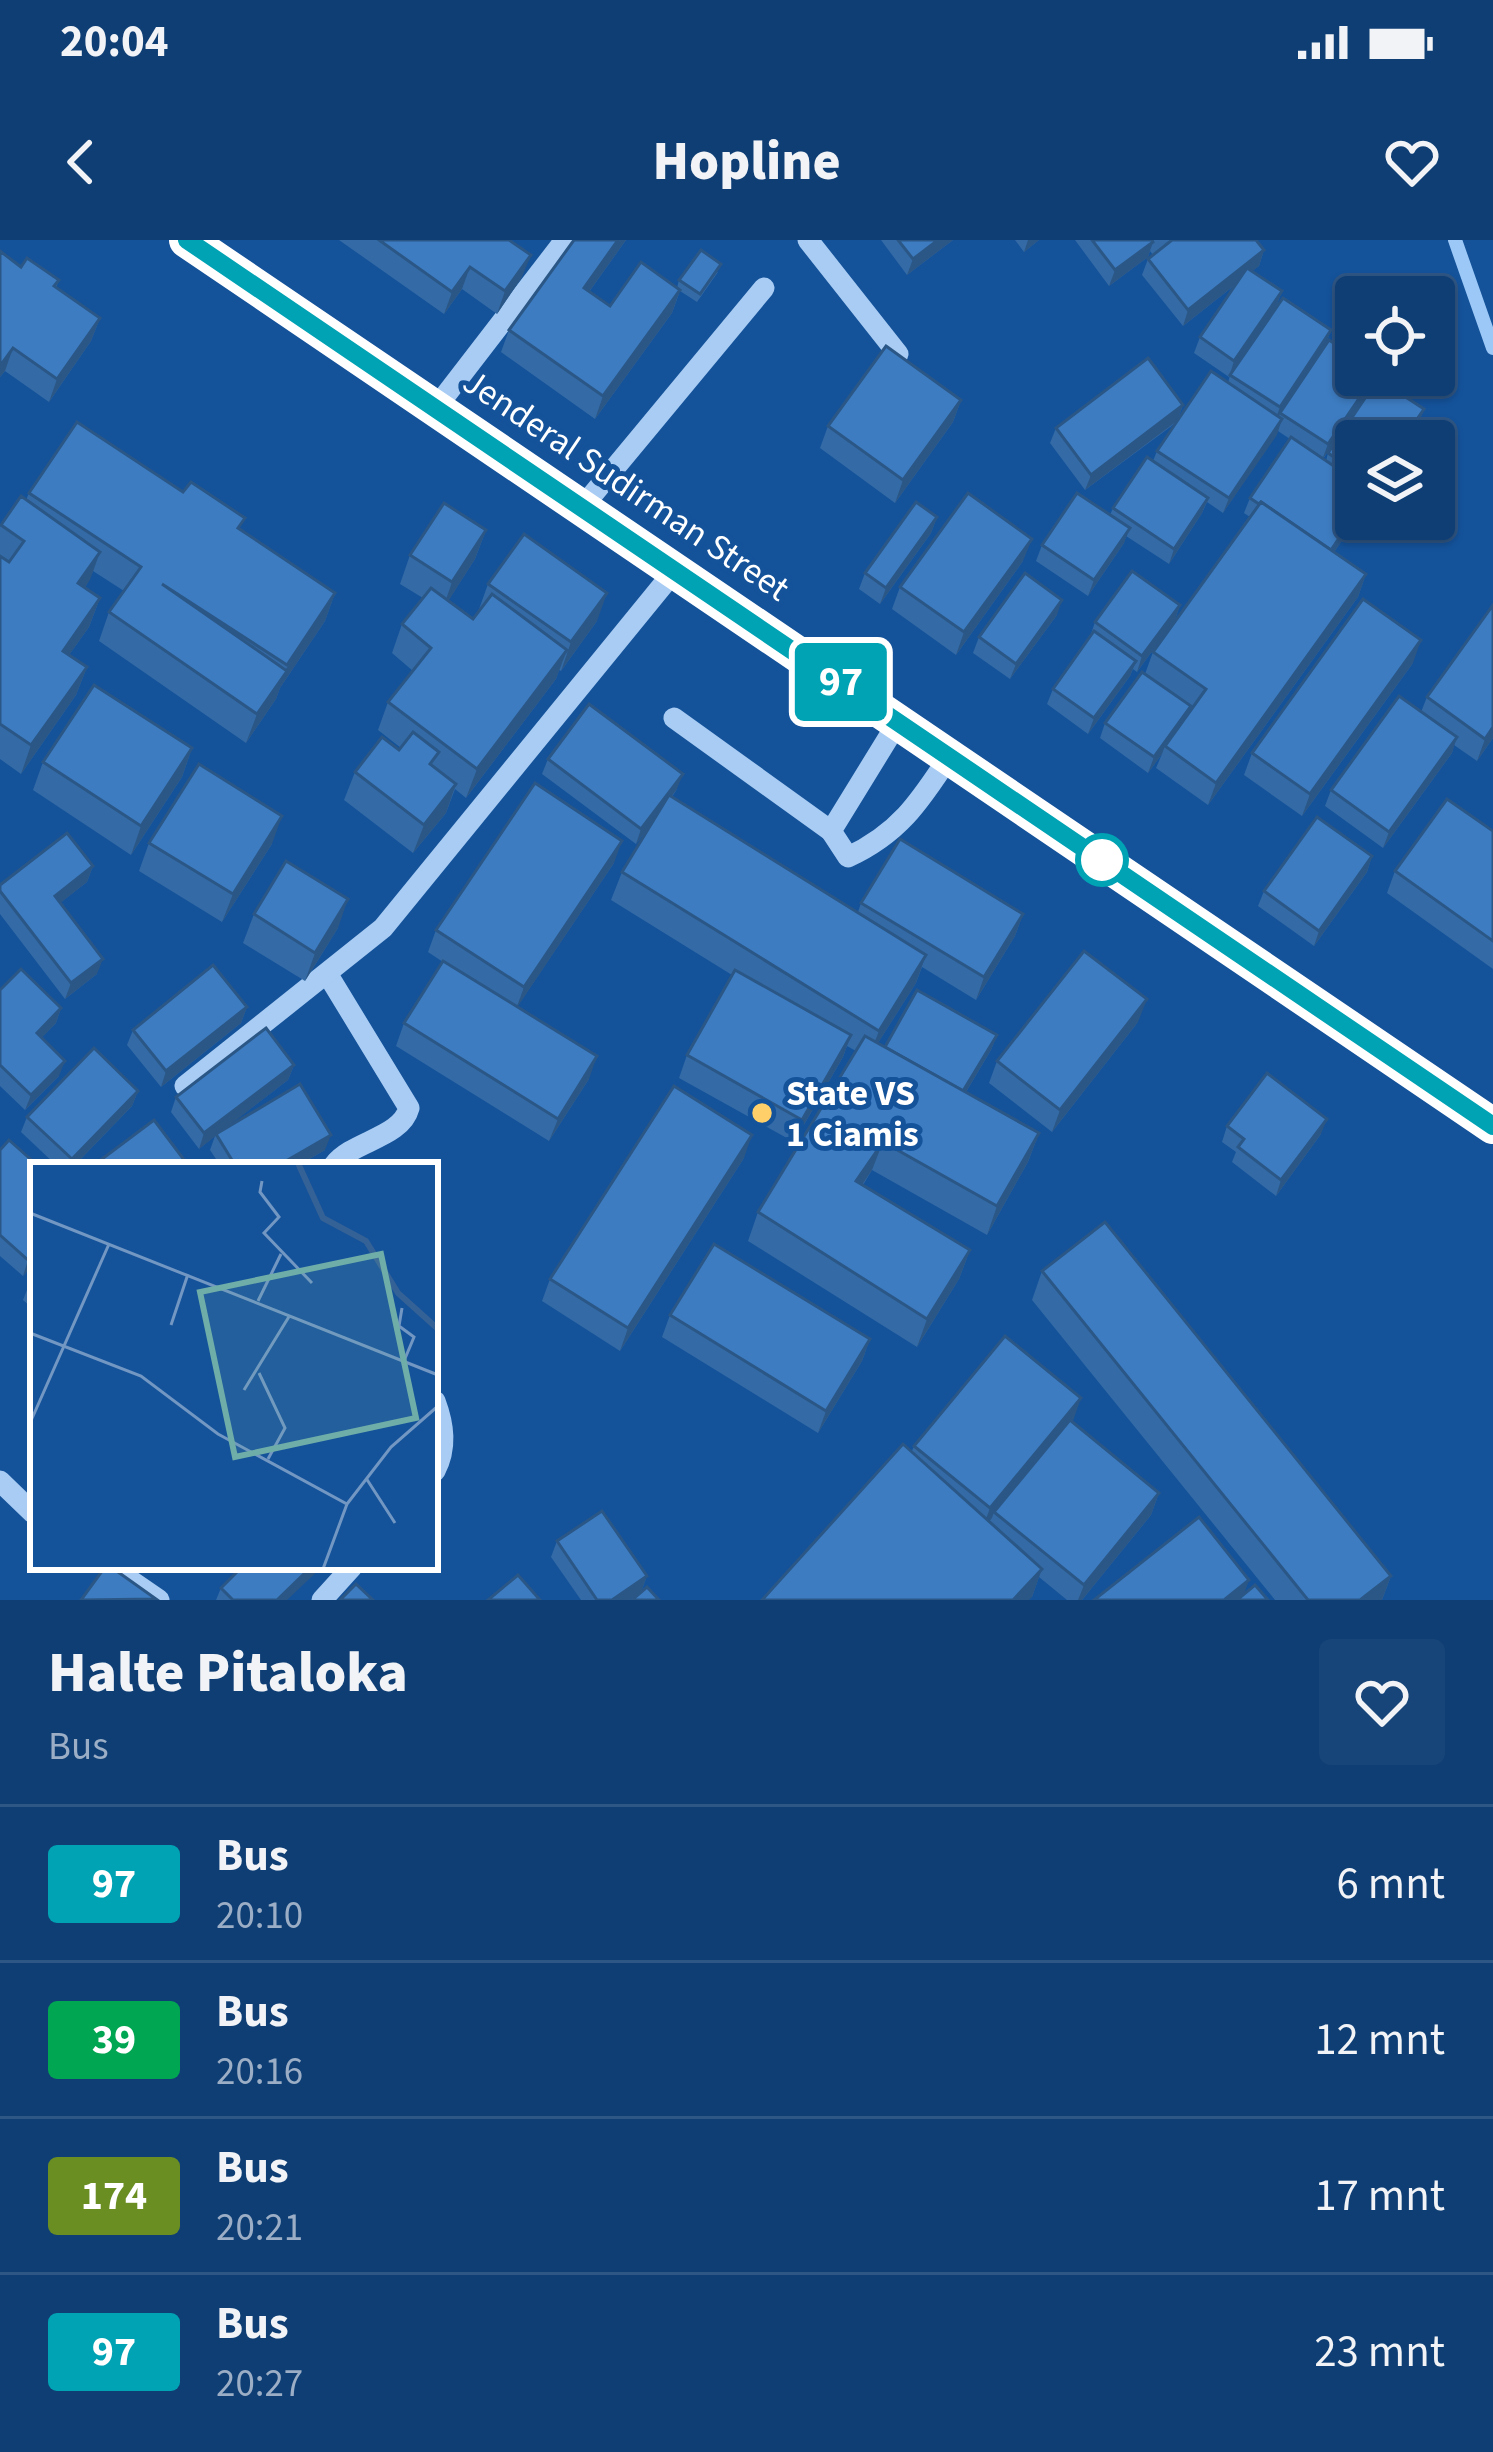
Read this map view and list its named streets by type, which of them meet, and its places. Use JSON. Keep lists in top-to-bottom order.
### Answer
{
  "streets": {
    "highway": ["Jenderal Sudirman Street"]
  },
  "places": ["State VS 1 Ciamis"],
  "lines": ["bus line 97"],
  "page": {
    "status": "20:04",
    "header": "Hopline",
    "on_map": "97",
    "heading": ["Halte Pitaloka", "Bus"],
    "list": [
      {
        "mark": "97",
        "name": "Bus",
        "note": "20:10",
        "value": "6 mnt"
      },
      {
        "mark": "39",
        "name": "Bus",
        "note": "20:16",
        "value": "12 mnt"
      },
      {
        "mark": "174",
        "name": "Bus",
        "note": "20:21",
        "value": "17 mnt"
      },
      {
        "mark": "97",
        "name": "Bus",
        "note": "20:27",
        "value": "23 mnt"
      }
    ]
  }
}
